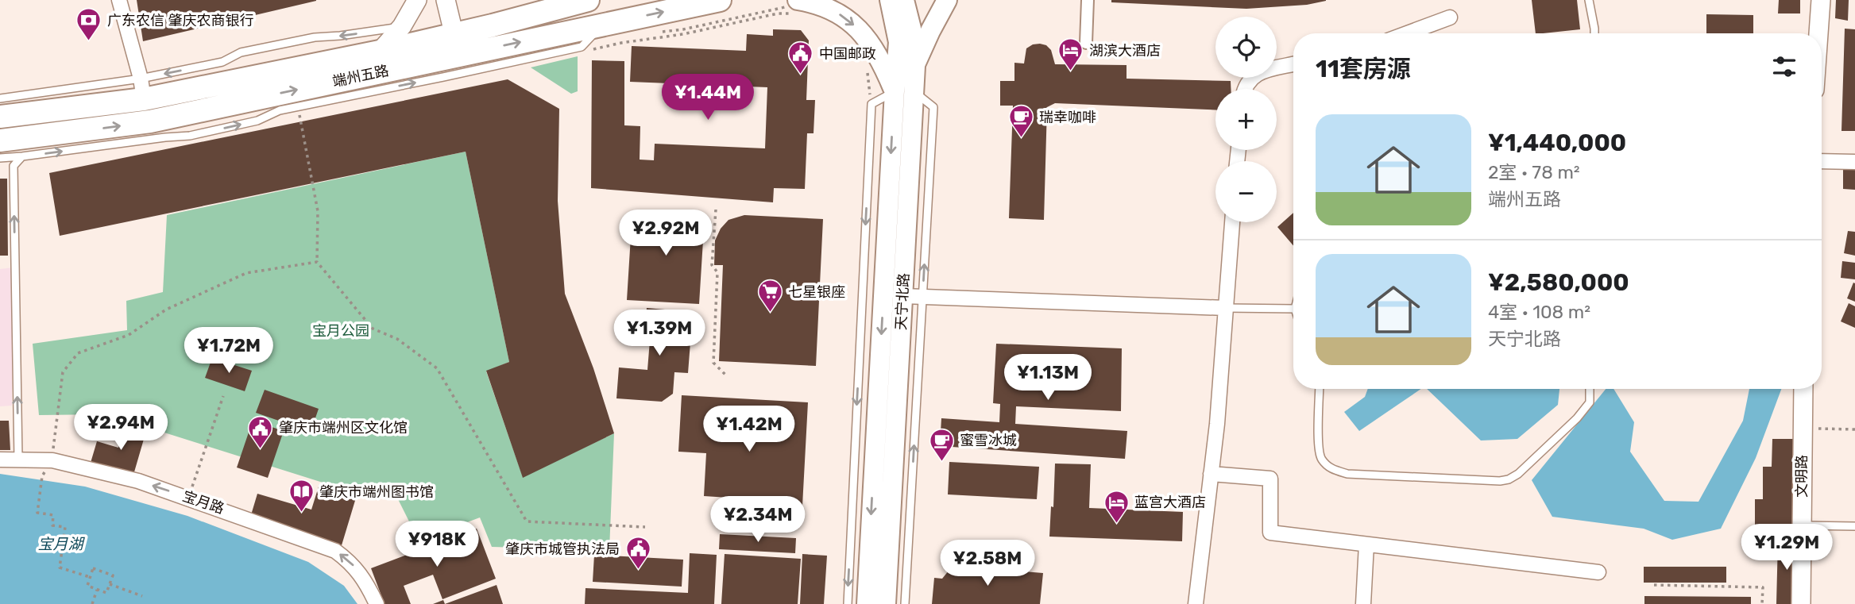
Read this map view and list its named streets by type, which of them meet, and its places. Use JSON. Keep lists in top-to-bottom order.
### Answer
{
  "streets": {
    "main road": ["端州五路", "天宁北路"],
    "street": ["文明路", "宝月路"]
  },
  "one_way": ["宝月路"],
  "water": ["宝月湖"],
  "parks": ["宝月公园"],
  "places": {
    "bank": ["广东农信 肇庆农商银行"],
    "hotel": ["湖滨大酒店", "蓝宫大酒店"],
    "public building": ["中国邮政", "肇庆市端州区文化馆", "肇庆市城管执法局"],
    "cafe": ["瑞幸咖啡", "蜜雪冰城"],
    "supermarket": ["七星银座"],
    "library": ["肇庆市端州图书馆"]
  },
  "page": {
    "map_buttons": ["+", "−"],
    "heading": "11套房源",
    "price": [
      "¥1.44M",
      "¥2.92M",
      "¥1.39M",
      "¥1.72M",
      "¥1.13M",
      "¥2.94M",
      "¥1.42M",
      "¥2.34M",
      "¥918K",
      "¥1.29M",
      "¥2.58M"
    ],
    "list": [
      {
        "name": "¥1,440,000",
        "note": "2室 · 78 m² · 端州五路"
      },
      {
        "name": "¥2,580,000",
        "note": "4室 · 108 m² · 天宁北路"
      }
    ]
  }
}
